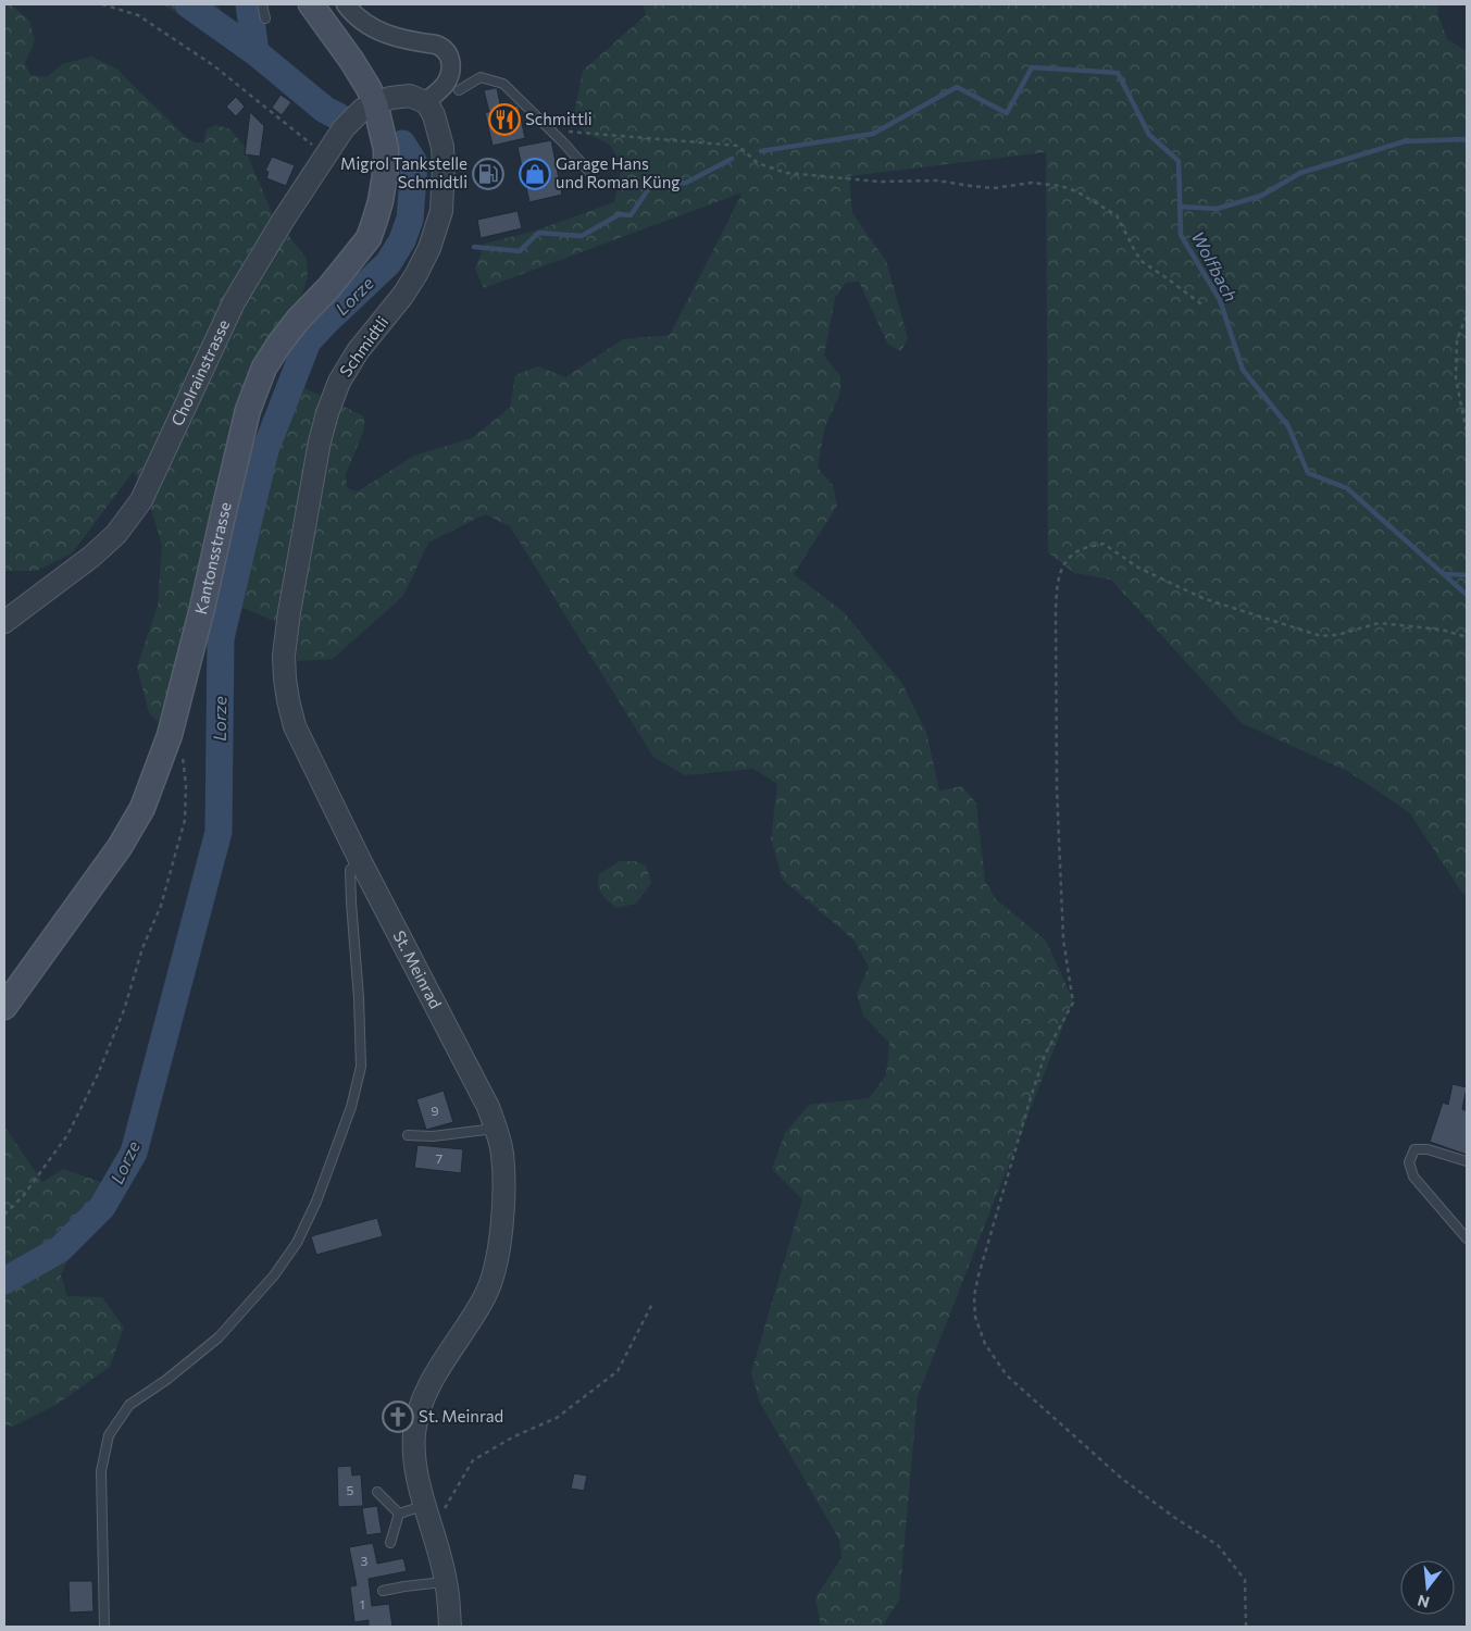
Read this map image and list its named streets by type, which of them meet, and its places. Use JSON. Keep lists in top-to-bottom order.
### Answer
{
  "streets": {
    "main road": ["Kantonsstrasse"],
    "street": ["Schmidtli", "Cholrainstrasse", "St. Meinrad"]
  },
  "crossings": [
    ["Schmidtli", "St. Meinrad"],
    ["Cholrainstrasse", "Kantonsstrasse"]
  ],
  "water": ["Wolfbach", "Lorze"],
  "places": {
    "restaurant": ["Schmittli"],
    "fuel station": ["Migrol Tankstelle Schmidtli"],
    "shop": ["Garage Hans und Roman Küng"],
    "church": ["St. Meinrad"]
  },
  "house_numbers": [
    "9",
    "7",
    "5",
    "3",
    "1"
  ],
  "north": "bottom"
}
